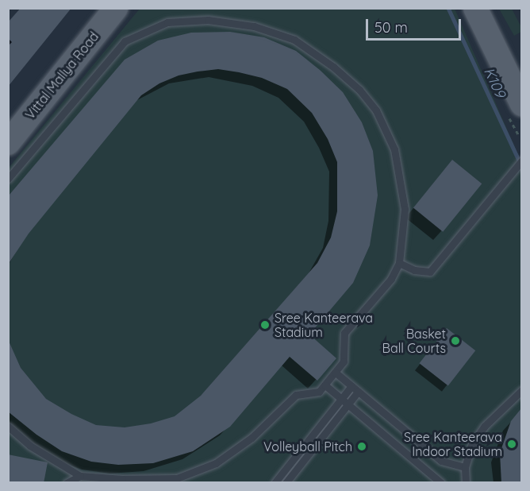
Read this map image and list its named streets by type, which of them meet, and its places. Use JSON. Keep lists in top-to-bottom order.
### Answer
{
  "streets": {
    "main road": ["Vittal Mallya Road"]
  },
  "water": ["K109"],
  "places": [
    "Sree Kanteerava Stadium",
    "Basket Ball Courts",
    "Sree Kanteerava Indoor Stadium",
    "Volleyball Pitch"
  ],
  "scale_bar": "50 m"
}
